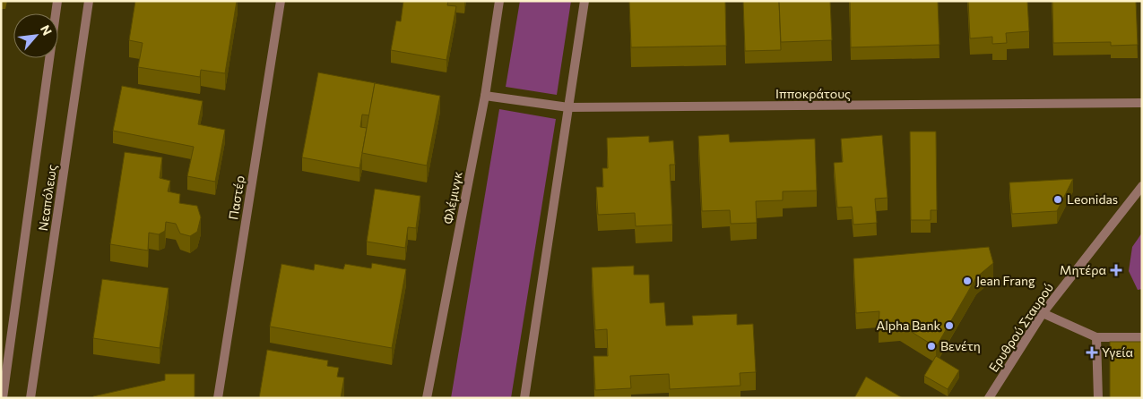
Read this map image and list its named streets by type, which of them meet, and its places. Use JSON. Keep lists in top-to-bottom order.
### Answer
{
  "streets": {
    "street": [
      "Ιπποκράτους",
      "Νεαπόλεως",
      "Παστέρ",
      "Φλέμινγκ",
      "Ερυθρού Σταυρού"
    ]
  },
  "crossings": [
    ["Ιπποκράτους", "Φλέμινγκ"]
  ],
  "places": {
    "other": [
      "Leonidas",
      "Jean Frang",
      "Alpha Bank",
      "Βενέτη"
    ],
    "health": ["Μητέρα", "Υγεία"]
  },
  "north": "top right"
}
